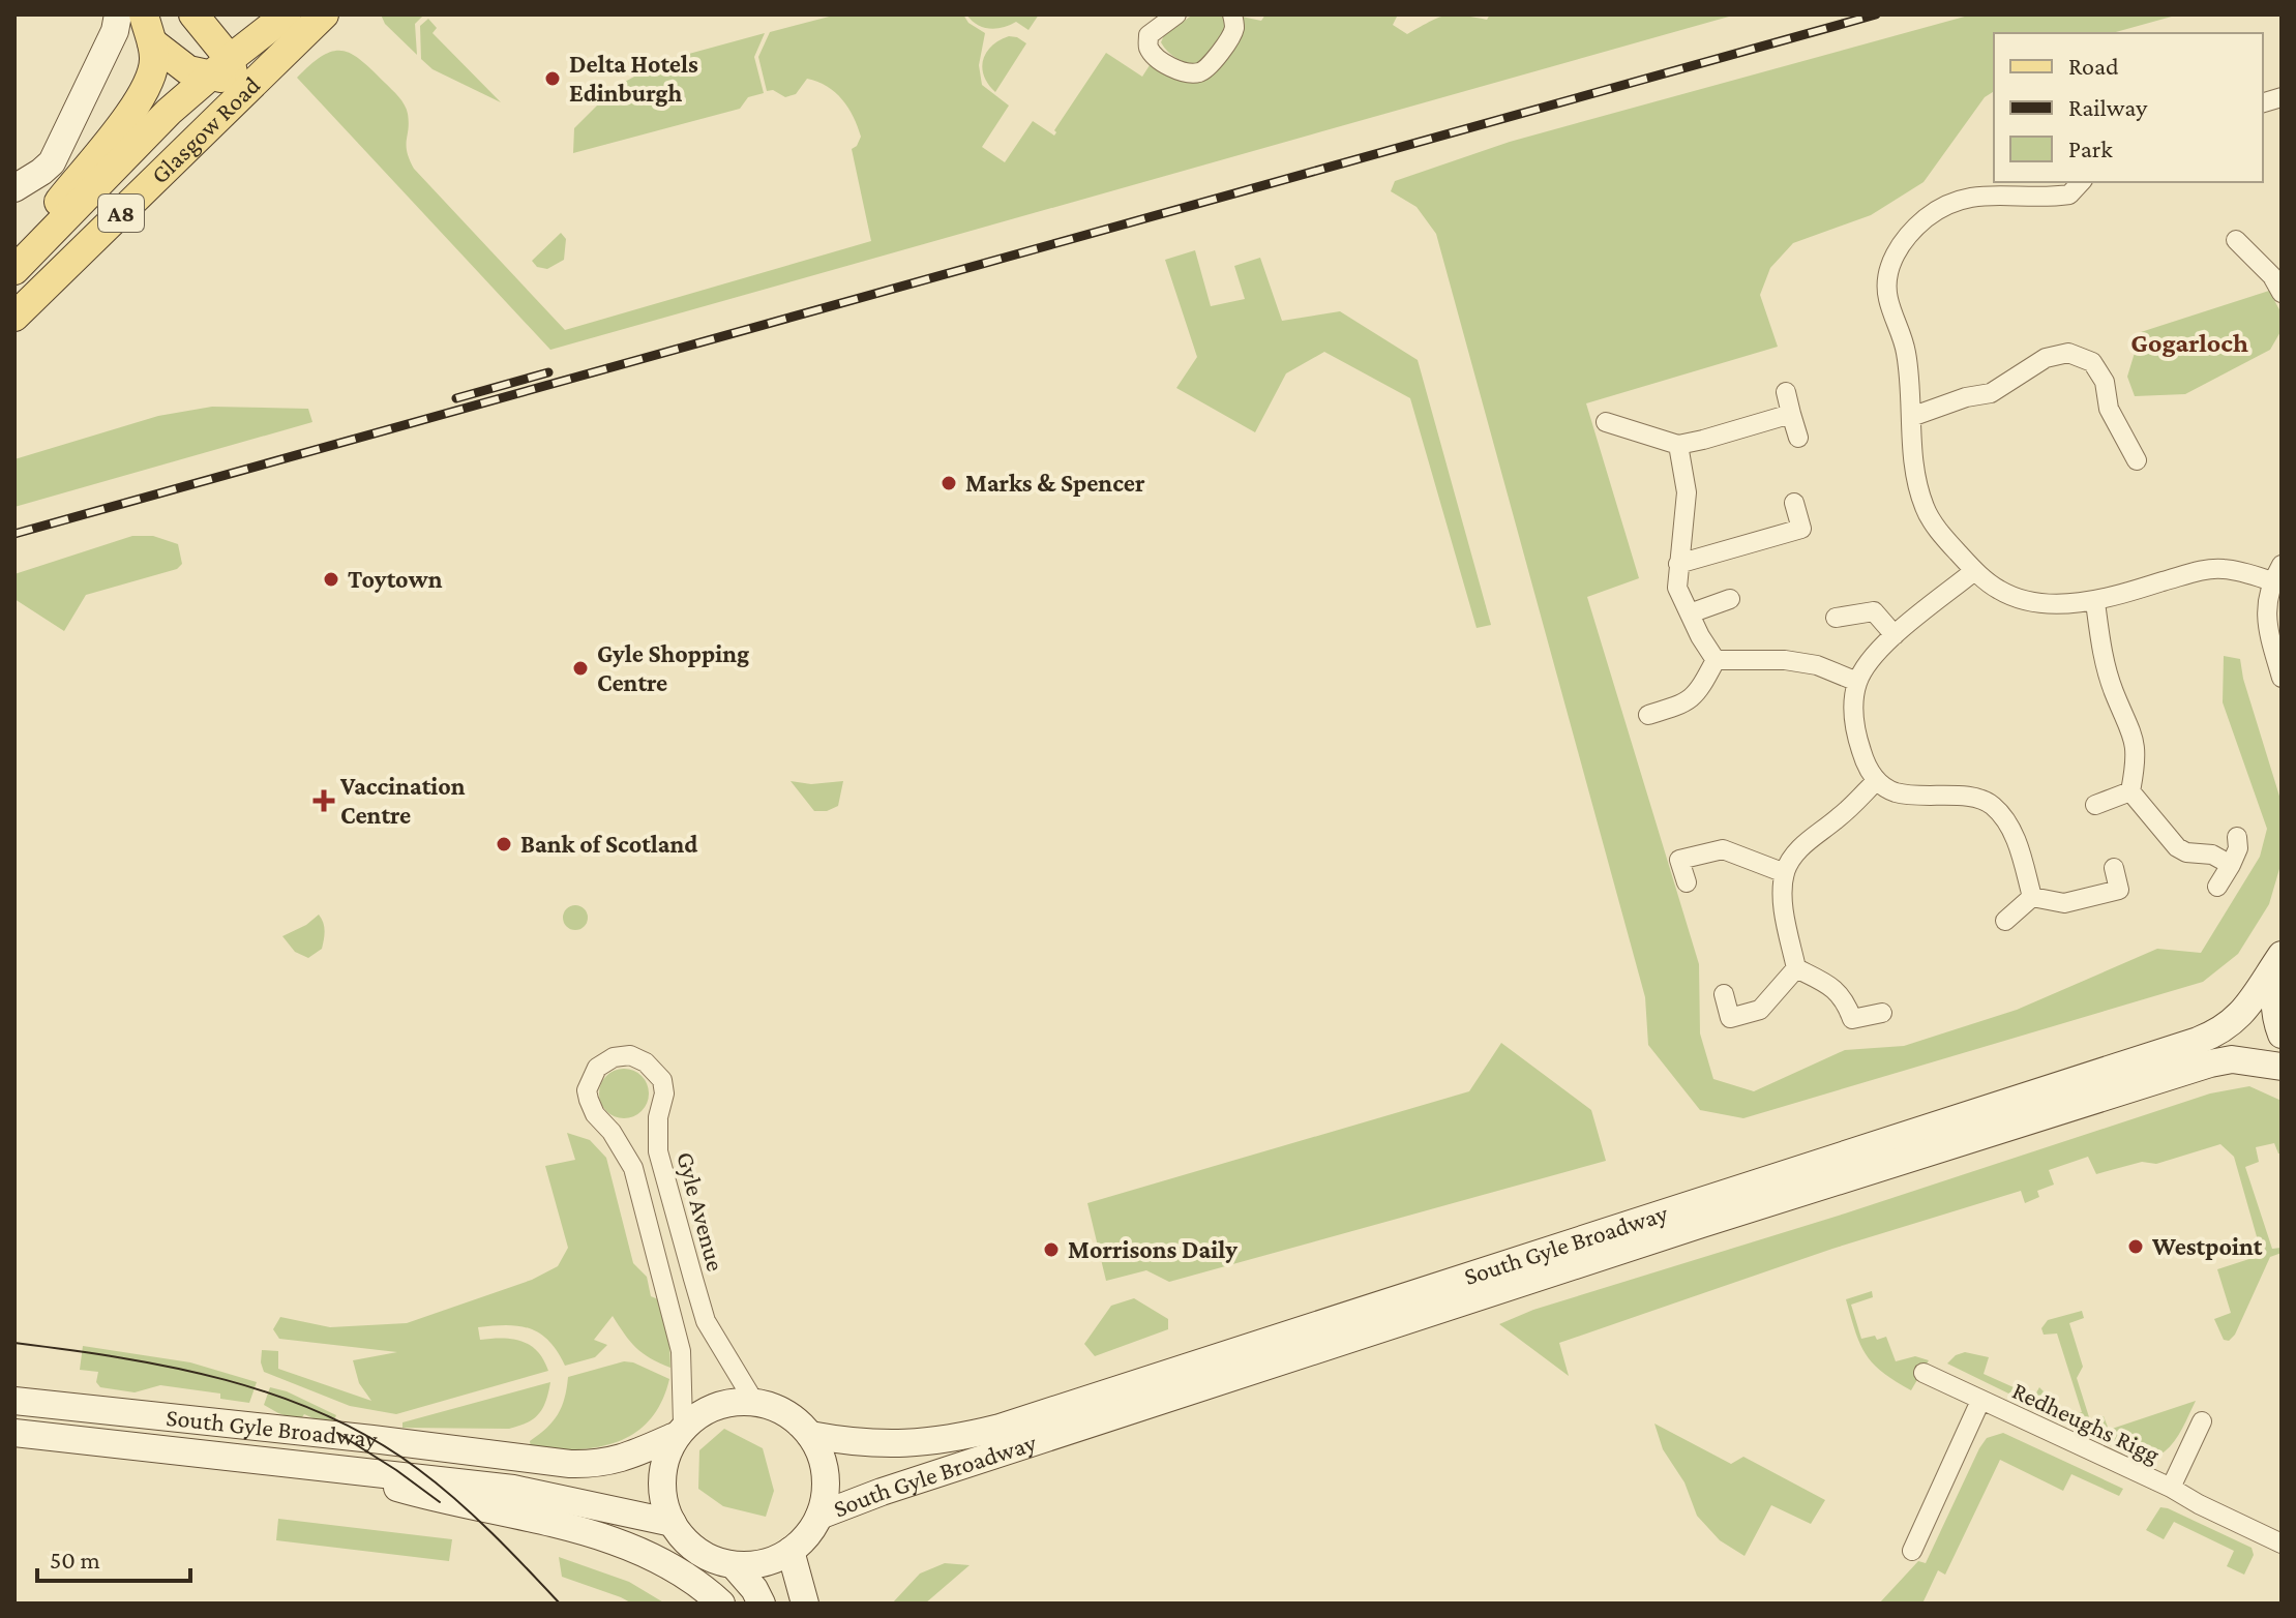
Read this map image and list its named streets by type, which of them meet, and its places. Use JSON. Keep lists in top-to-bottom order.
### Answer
{
  "streets": {
    "main road": ["Glasgow Road", "A8"],
    "street": ["Gyle Avenue", "South Gyle Broadway", "Redheughs Rigg"]
  },
  "crossings": [
    ["Glasgow Road", "A8"],
    ["Gyle Avenue", "South Gyle Broadway"]
  ],
  "districts": ["Gogarloch"],
  "places": {
    "other": [
      "Delta Hotels Edinburgh",
      "Marks & Spencer",
      "Toytown",
      "Gyle Shopping Centre",
      "Bank of Scotland",
      "Westpoint",
      "Morrisons Daily"
    ],
    "health": ["Vaccination Centre"]
  },
  "legend": ["Road", "Railway", "Park"],
  "scale_bar": "50 m"
}
